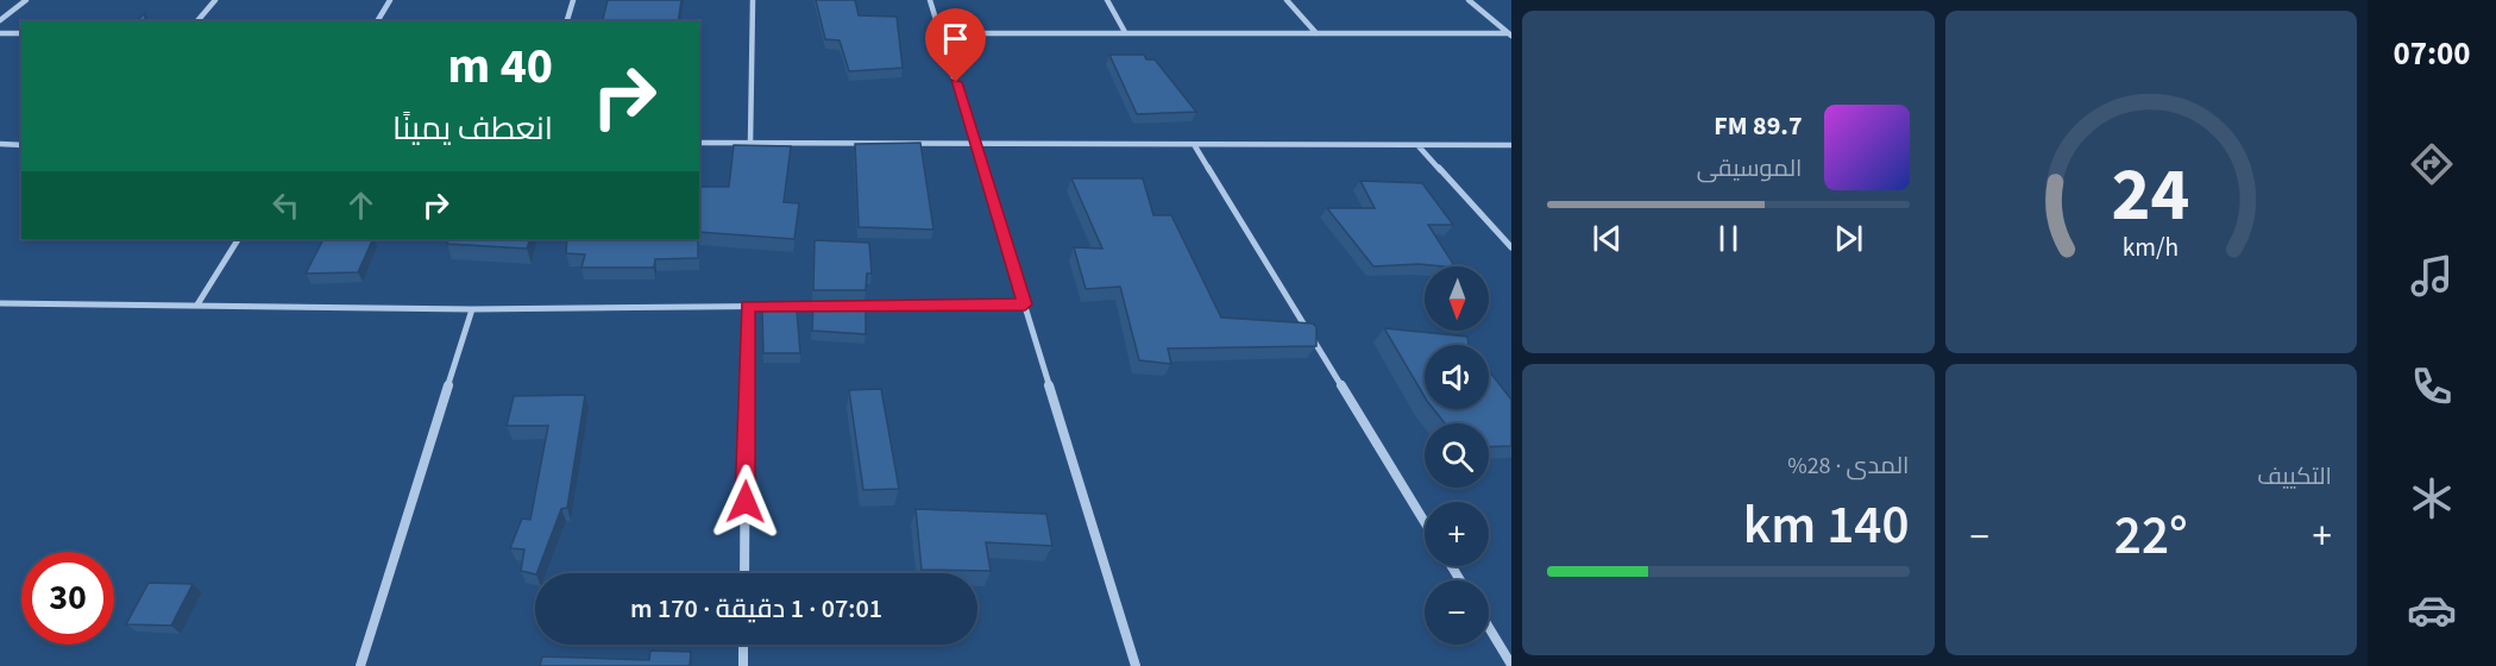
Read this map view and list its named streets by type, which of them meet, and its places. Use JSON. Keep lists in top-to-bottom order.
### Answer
{
  "north": "bottom",
  "page": {
    "tabs": "07:00",
    "turn": ["40 m", "انعطف يمينًا"],
    "song": ["89.7 FM", "الموسيقى"],
    "map_buttons": ["+", "−"],
    "tile": [
      "التكييف",
      ["المدى · 28%", "140 km"]
    ],
    "heat": ["−", "22°", "+"],
    "limit": "30",
    "trip": "07:01 · 1 دقيقة · 170 m",
    "gauge": ["24", "km/h"]
  }
}
